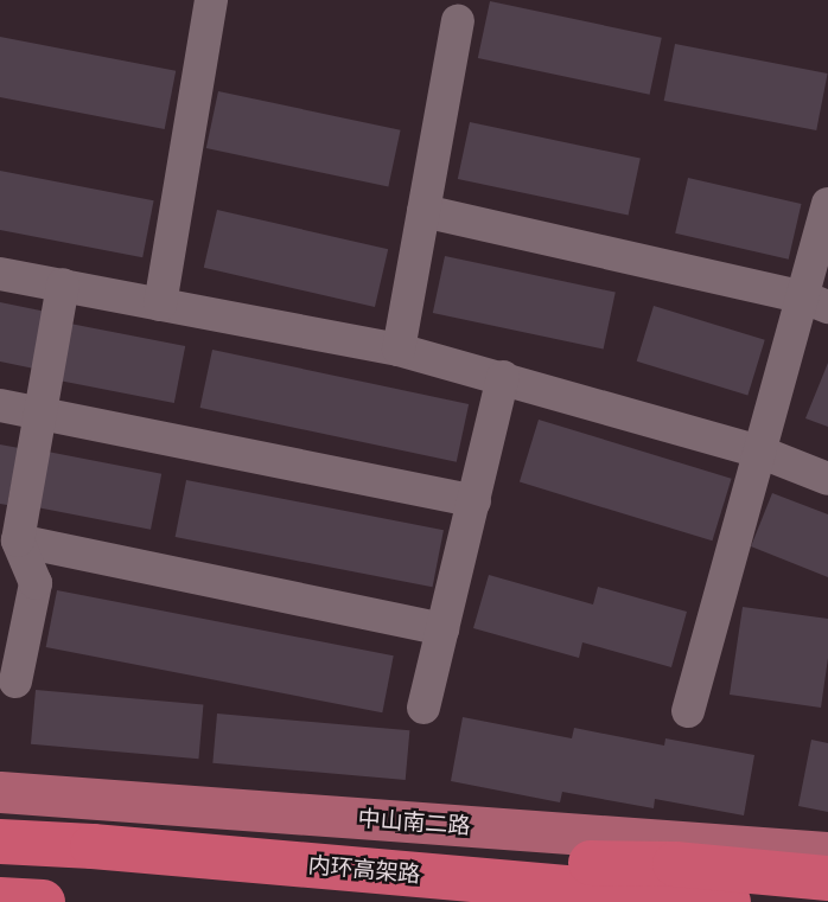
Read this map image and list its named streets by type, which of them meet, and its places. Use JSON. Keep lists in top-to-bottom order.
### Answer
{
  "streets": {
    "highway": ["内环高架路"],
    "main road": ["中山南二路"]
  }
}
